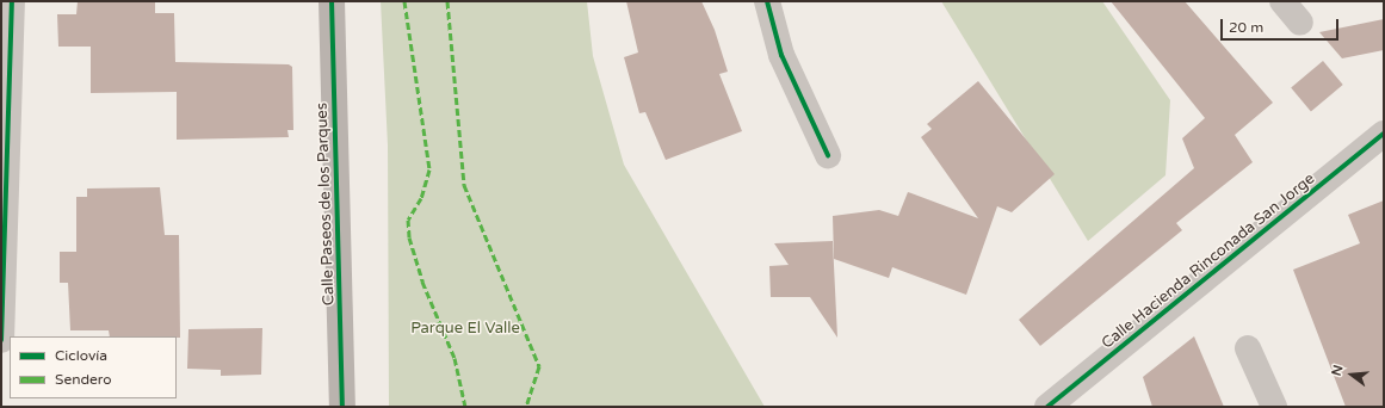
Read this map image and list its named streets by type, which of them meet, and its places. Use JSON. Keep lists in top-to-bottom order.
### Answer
{
  "streets": {
    "street": ["Calle Paseos de los Parques", "Calle Hacienda Rinconada San Jorge"]
  },
  "parks": ["Parque El Valle"],
  "legend": ["Ciclovía", "Sendero"],
  "scale_bar": "20 m",
  "north": "left"
}
